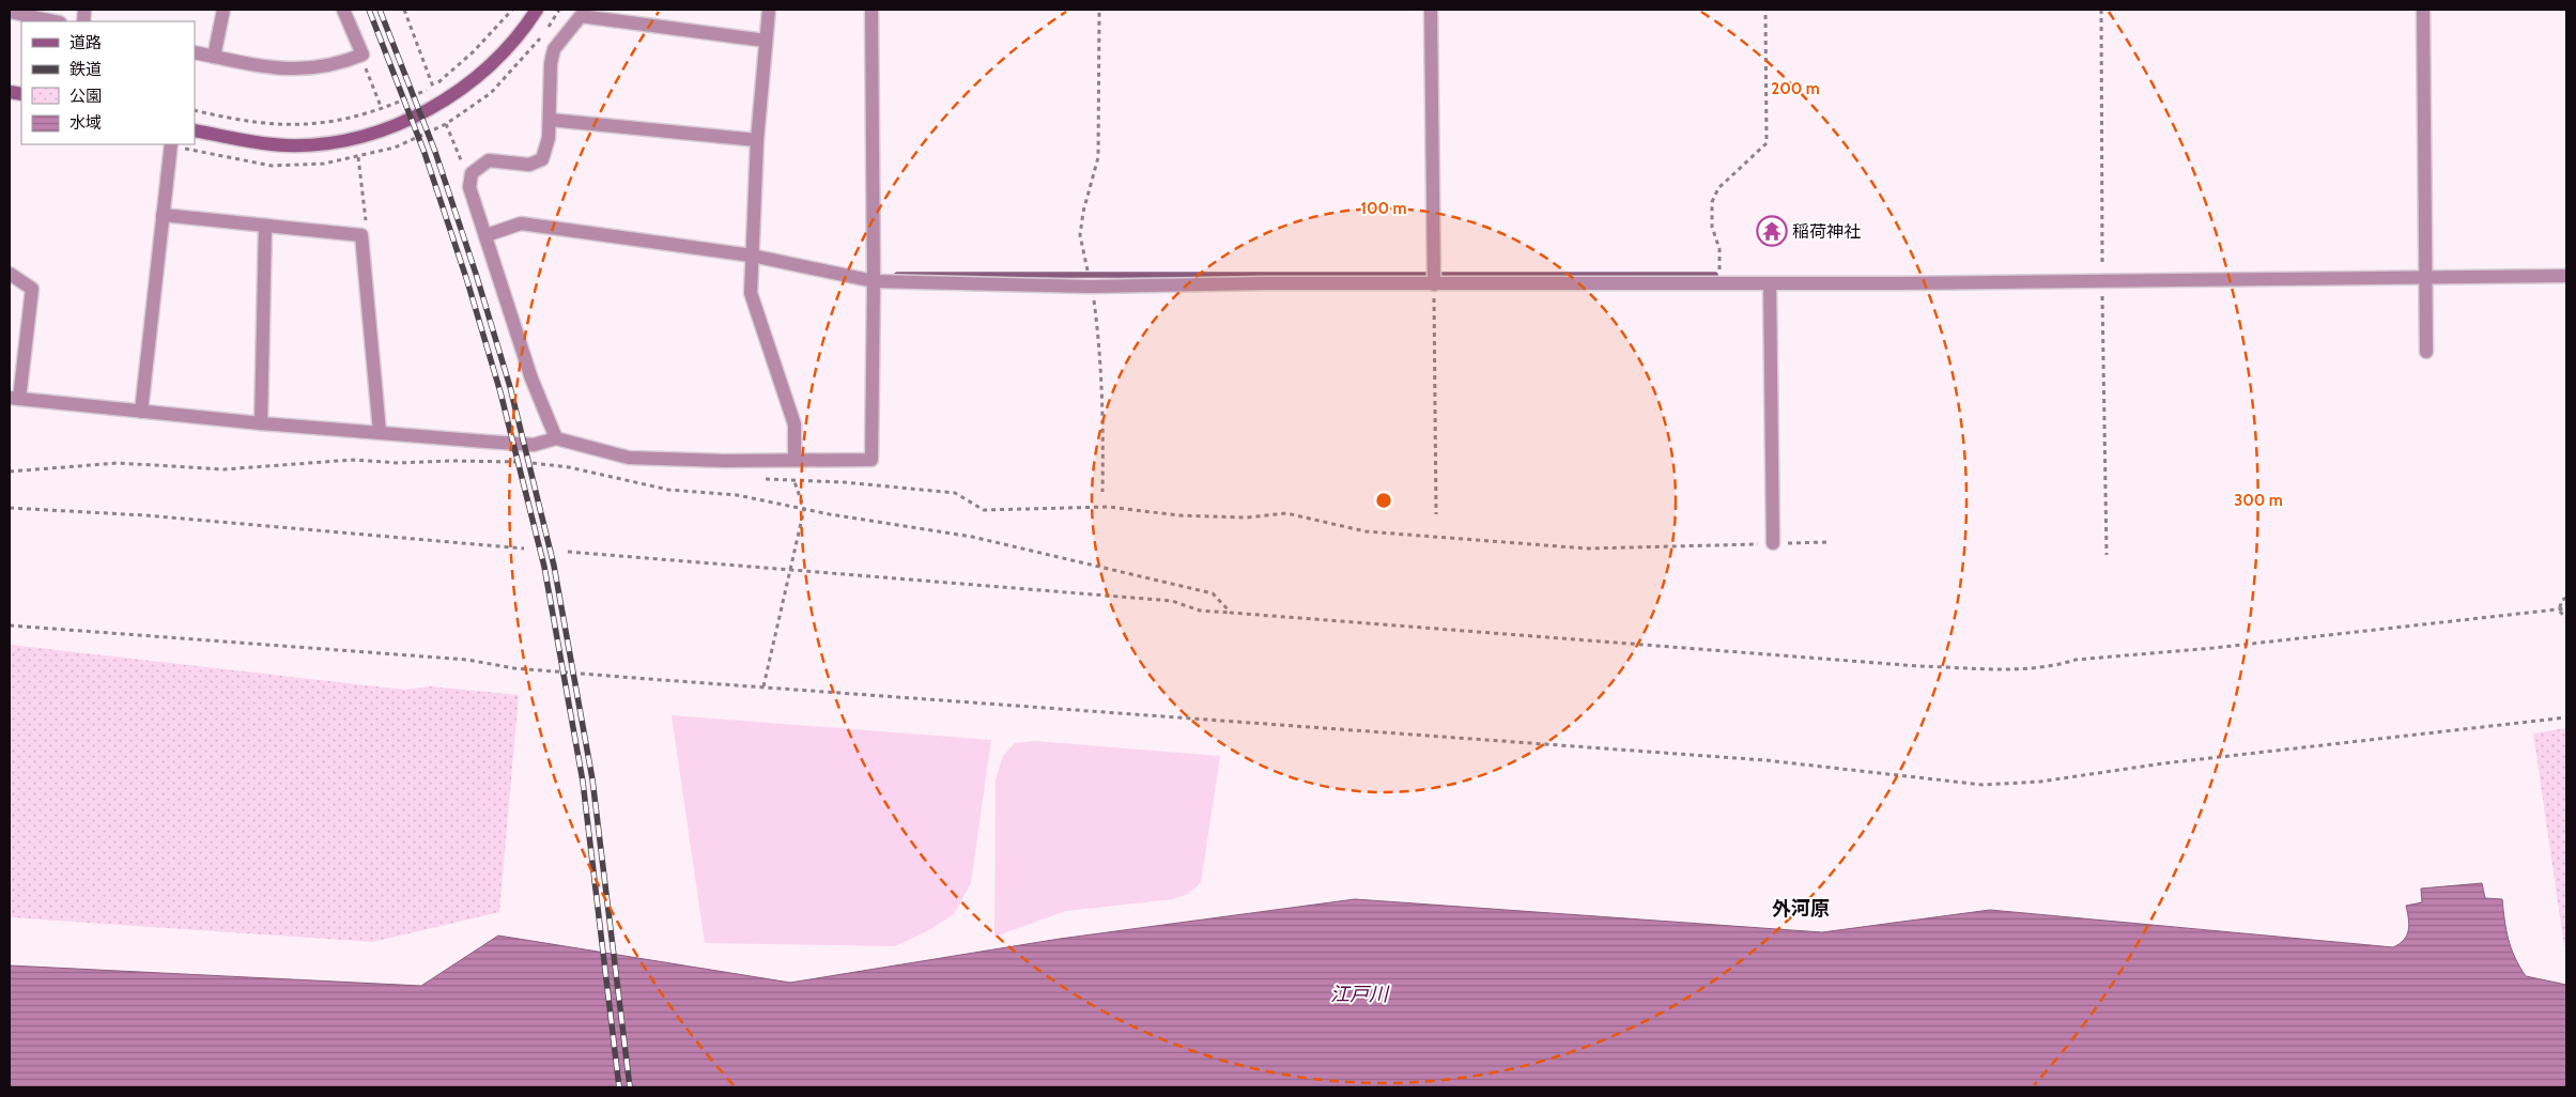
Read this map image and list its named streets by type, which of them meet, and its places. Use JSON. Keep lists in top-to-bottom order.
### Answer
{
  "districts": ["外河原"],
  "water": ["江戸川"],
  "places": {
    "temple": ["稲荷神社"]
  },
  "legend": [
    "道路",
    "鉄道",
    "公園",
    "水域"
  ],
  "rings": ["200 m", "100 m", "300 m"]
}
